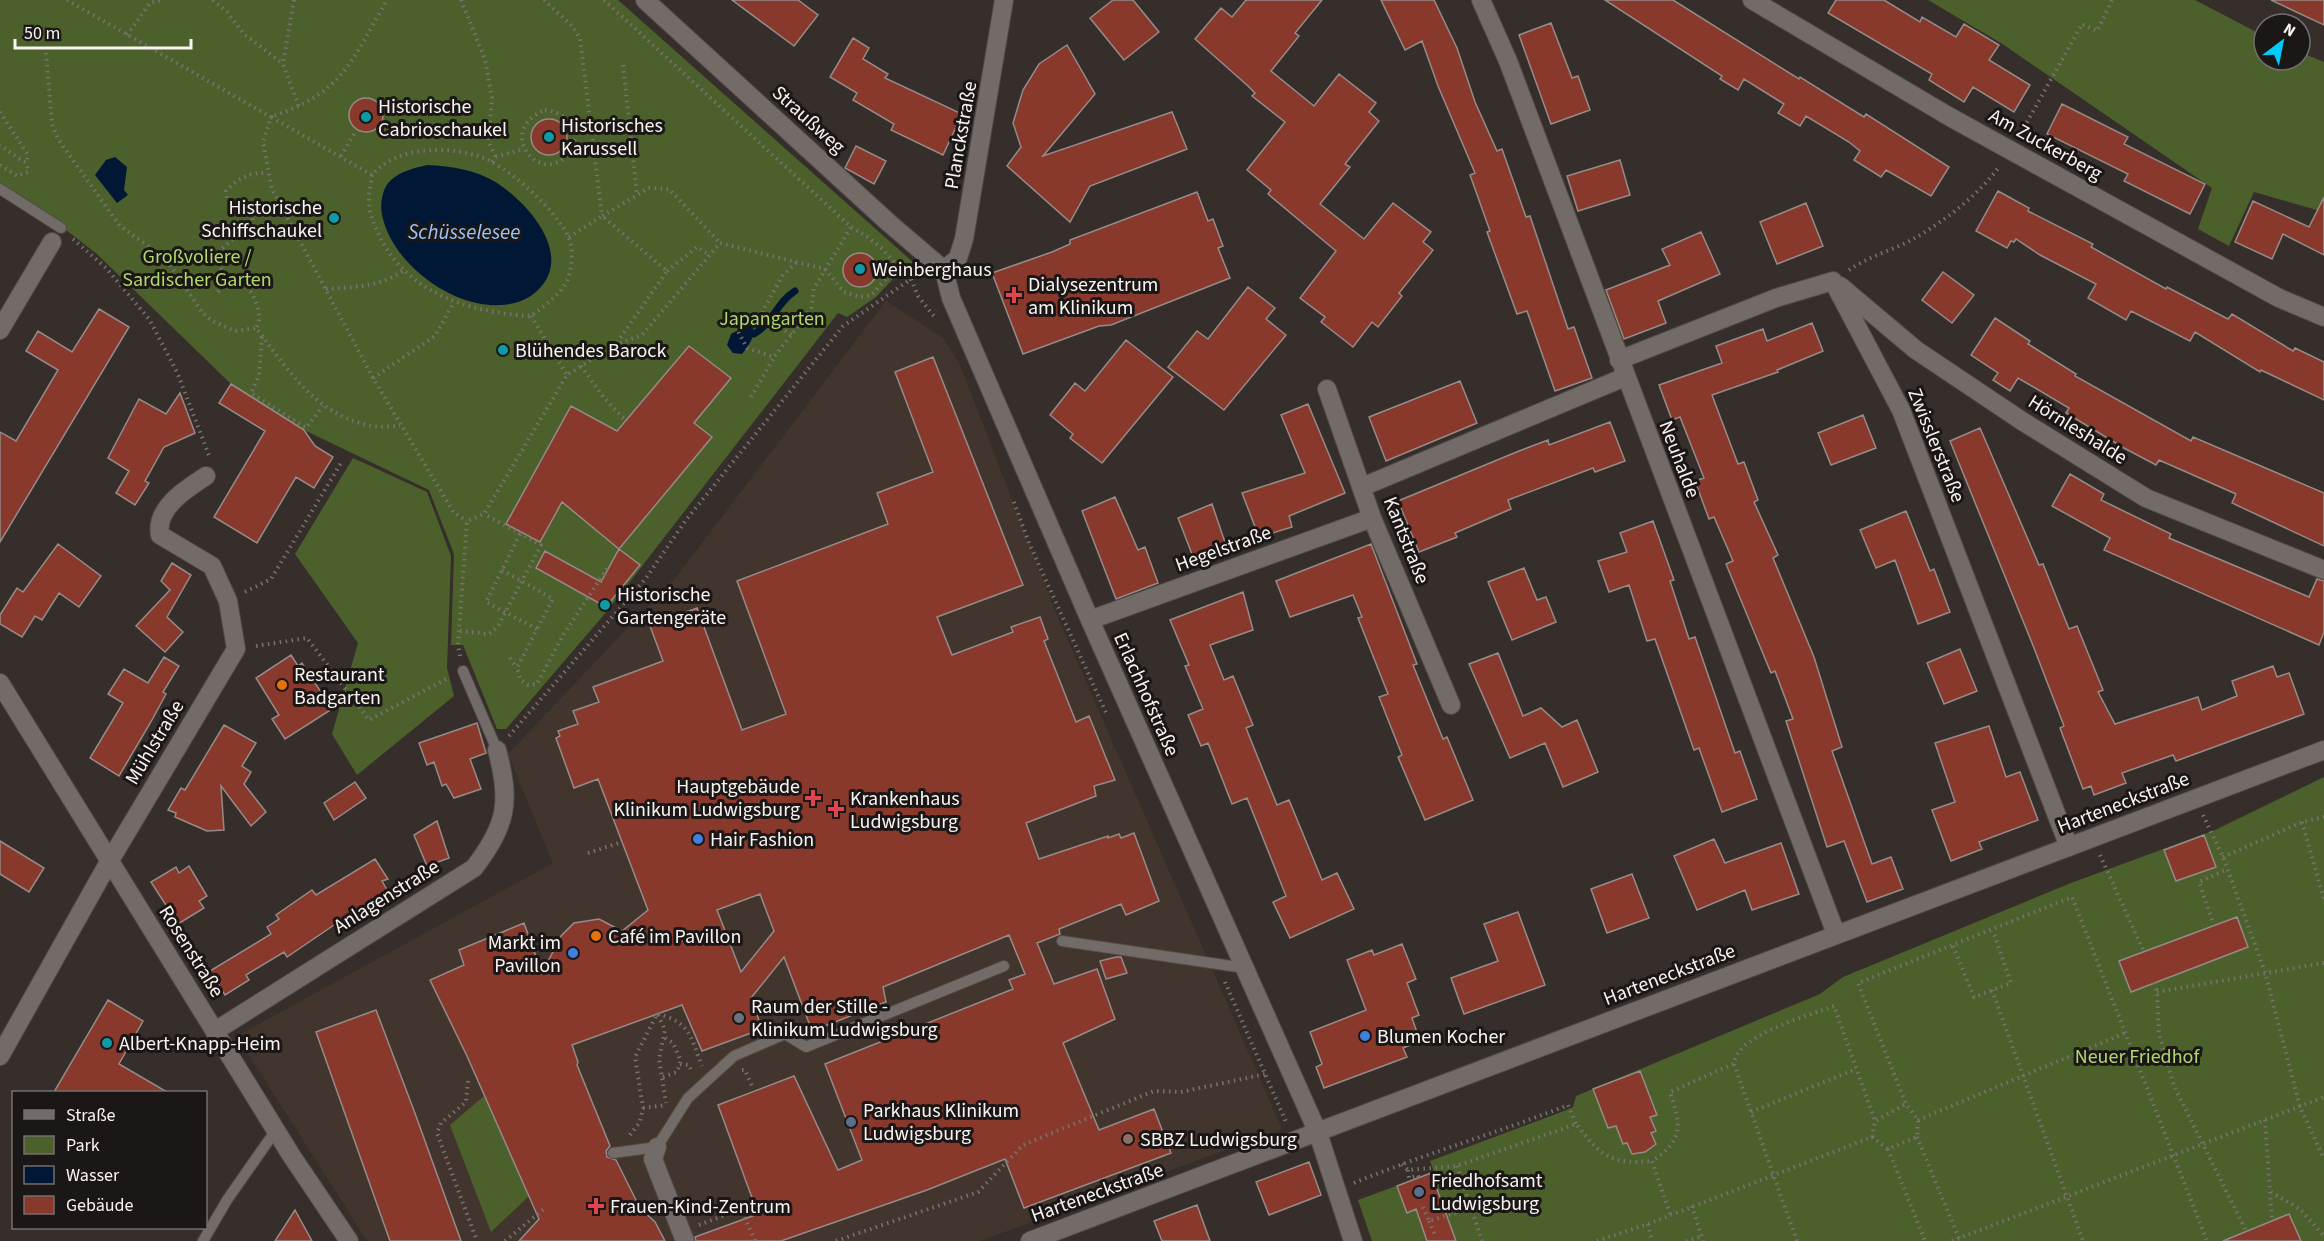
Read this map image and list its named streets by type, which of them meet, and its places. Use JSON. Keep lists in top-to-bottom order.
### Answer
{
  "streets": {
    "street": [
      "Straußweg",
      "Planckstraße",
      "Am Zuckerberg",
      "Hörnleshalde",
      "Zwisslerstraße",
      "Neuhalde",
      "Kantstraße",
      "Hegelstraße",
      "Erlachhofstraße",
      "Mühlstraße",
      "Harteneckstraße",
      "Anlagenstraße",
      "Rosenstraße"
    ]
  },
  "crossings": [
    ["Straußweg", "Planckstraße"],
    ["Straußweg", "Erlachhofstraße"],
    ["Planckstraße", "Erlachhofstraße"],
    ["Hörnleshalde", "Zwisslerstraße"],
    ["Zwisslerstraße", "Harteneckstraße"],
    ["Neuhalde", "Harteneckstraße"],
    ["Kantstraße", "Hegelstraße"],
    ["Hegelstraße", "Erlachhofstraße"],
    ["Erlachhofstraße", "Harteneckstraße"],
    ["Mühlstraße", "Rosenstraße"],
    ["Anlagenstraße", "Rosenstraße"]
  ],
  "water": ["Schüsselesee"],
  "parks": ["Großvoliere / Sardischer Garten", "Japangarten", "Neuer Friedhof"],
  "places": {
    "other": [
      "Historische Cabrioschaukel",
      "Historisches Karussell",
      "Historische Schiffschaukel",
      "Weinberghaus",
      "Blühendes Barock",
      "Historische Gartengeräte",
      "Restaurant Badgarten",
      "Hair Fashion",
      "Café im Pavillon",
      "Markt im Pavillon",
      "Raum der Stille - Klinikum Ludwigsburg",
      "Blumen Kocher",
      "Albert-Knapp-Heim",
      "Parkhaus Klinikum Ludwigsburg",
      "SBBZ Ludwigsburg",
      "Friedhofsamt Ludwigsburg"
    ],
    "health": [
      "Dialysezentrum am Klinikum",
      "Hauptgebäude Klinikum Ludwigsburg",
      "Krankenhaus Ludwigsburg",
      "Frauen-Kind-Zentrum"
    ]
  },
  "legend": [
    "Straße",
    "Park",
    "Wasser",
    "Gebäude"
  ],
  "scale_bar": "50 m",
  "north": "top right"
}
